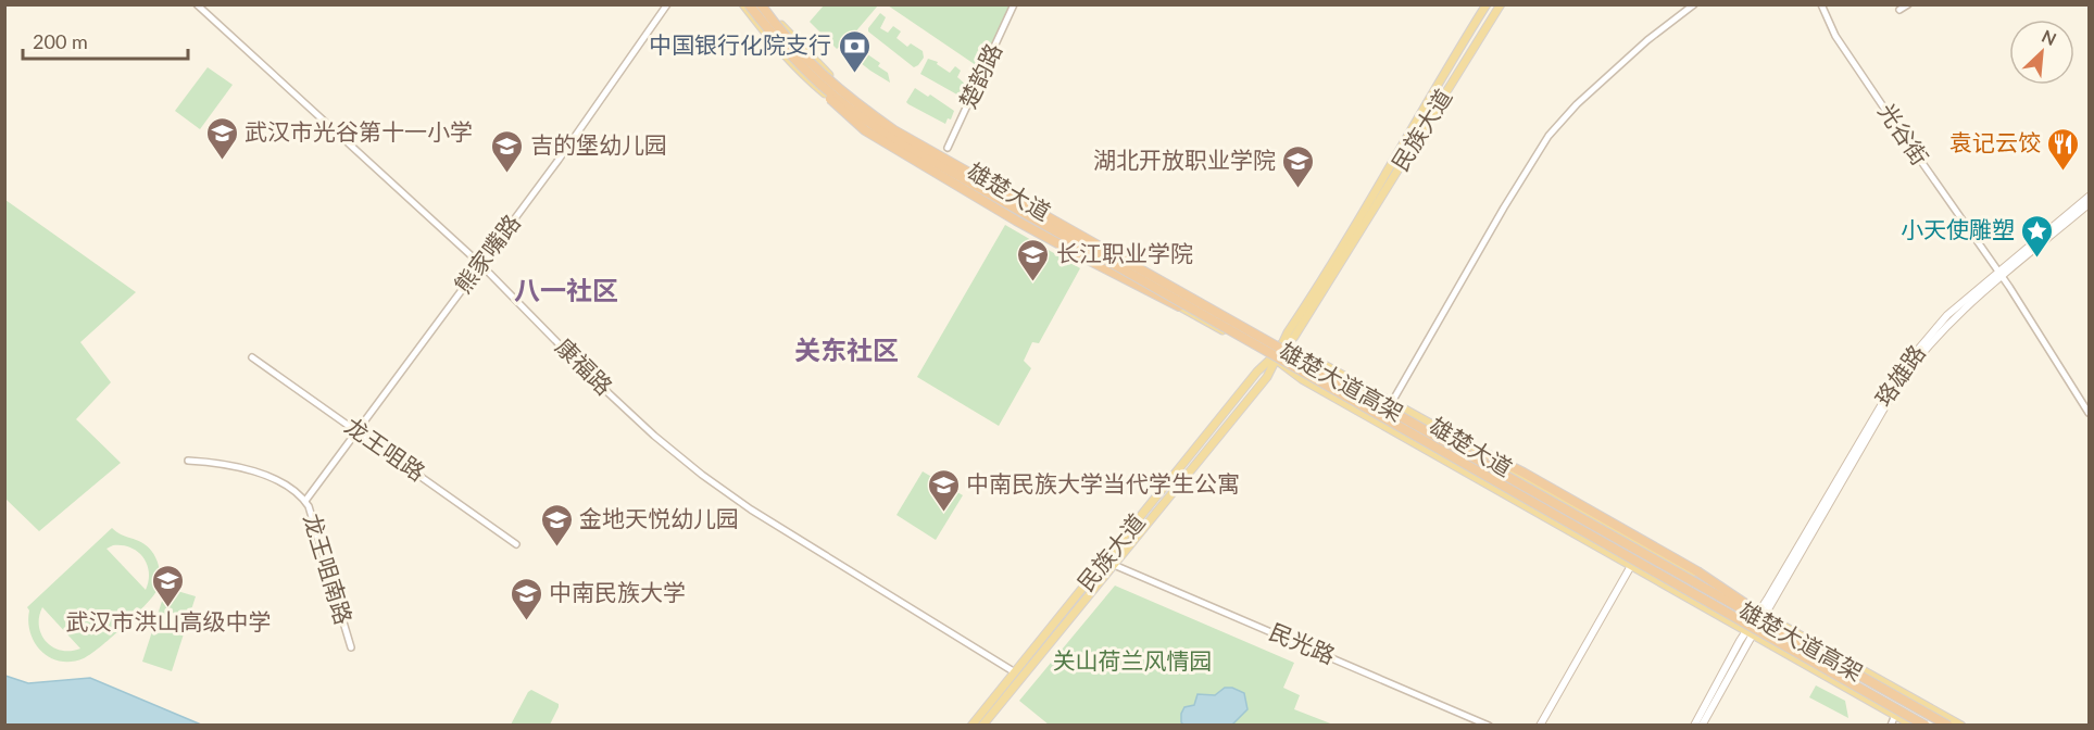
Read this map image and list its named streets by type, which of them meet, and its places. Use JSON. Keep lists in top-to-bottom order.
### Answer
{
  "streets": {
    "highway": ["雄楚大道高架"],
    "main road": ["民族大道", "雄楚大道", "珞雄路"],
    "street": [
      "楚韵路",
      "光谷街",
      "熊家嘴路",
      "康福路",
      "龙王咀路",
      "龙王咀南路",
      "民光路"
    ]
  },
  "crossings": [
    ["民族大道", "雄楚大道"],
    ["民族大道", "康福路"],
    ["民族大道", "民光路"],
    ["光谷街", "珞雄路"],
    ["雄楚大道", "珞雄路"],
    ["雄楚大道", "雄楚大道高架"],
    ["熊家嘴路", "康福路"],
    ["熊家嘴路", "龙王咀路"],
    ["熊家嘴路", "龙王咀南路"]
  ],
  "districts": ["八一社区", "关东社区"],
  "parks": ["关山荷兰风情园"],
  "places": {
    "bank": ["中国银行化院支行"],
    "school or university": [
      "武汉市光谷第十一小学",
      "吉的堡幼儿园",
      "湖北开放职业学院",
      "长江职业学院",
      "中南民族大学当代学生公寓",
      "金地天悦幼儿园",
      "武汉市洪山高级中学",
      "中南民族大学"
    ],
    "restaurant": ["袁记云饺"],
    "place": ["小天使雕塑"]
  },
  "scale_bar": "200 m",
  "north": "top right"
}
